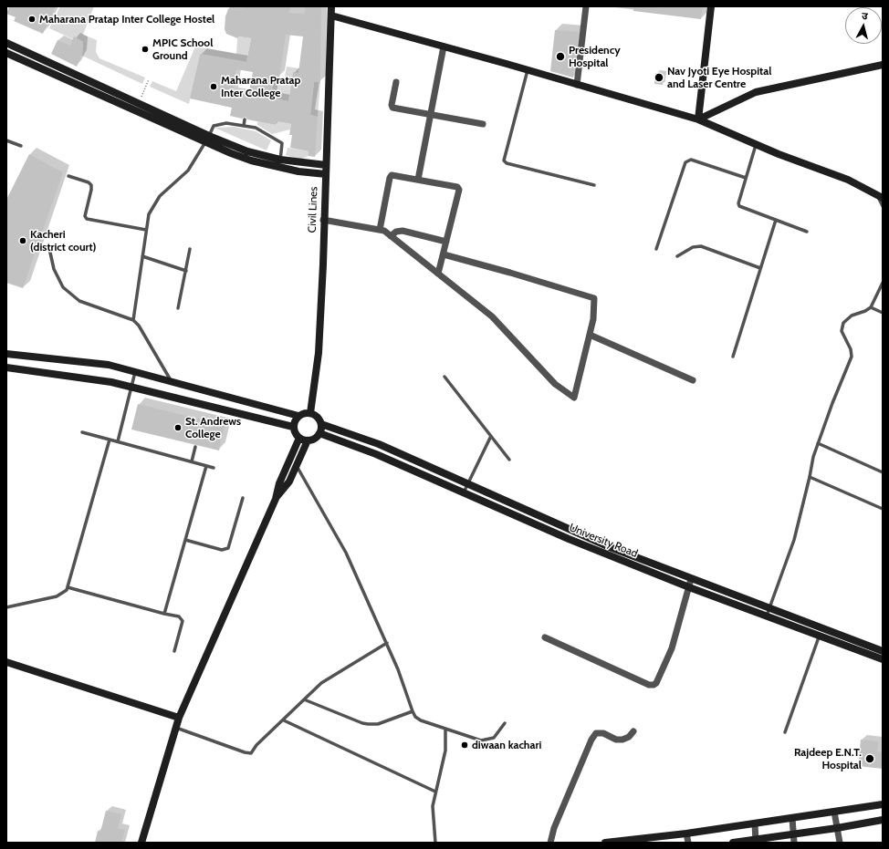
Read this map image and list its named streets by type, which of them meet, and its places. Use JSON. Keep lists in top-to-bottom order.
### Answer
{
  "streets": {
    "main road": ["Civil Lines", "University Road"]
  },
  "crossings": [
    ["Civil Lines", "University Road"]
  ],
  "places": [
    "Maharana Pratap Inter College Hostel",
    "MPIC School Ground",
    "Presidency Hospital",
    "Nav Jyoti Eye Hospital and Laser Centre",
    "Maharana Pratap Inter College",
    "Kacheri (district court)",
    "St. Andrews College",
    "diwaan kachari",
    "Rajdeep E.N.T. Hospital"
  ],
  "north": "top"
}
